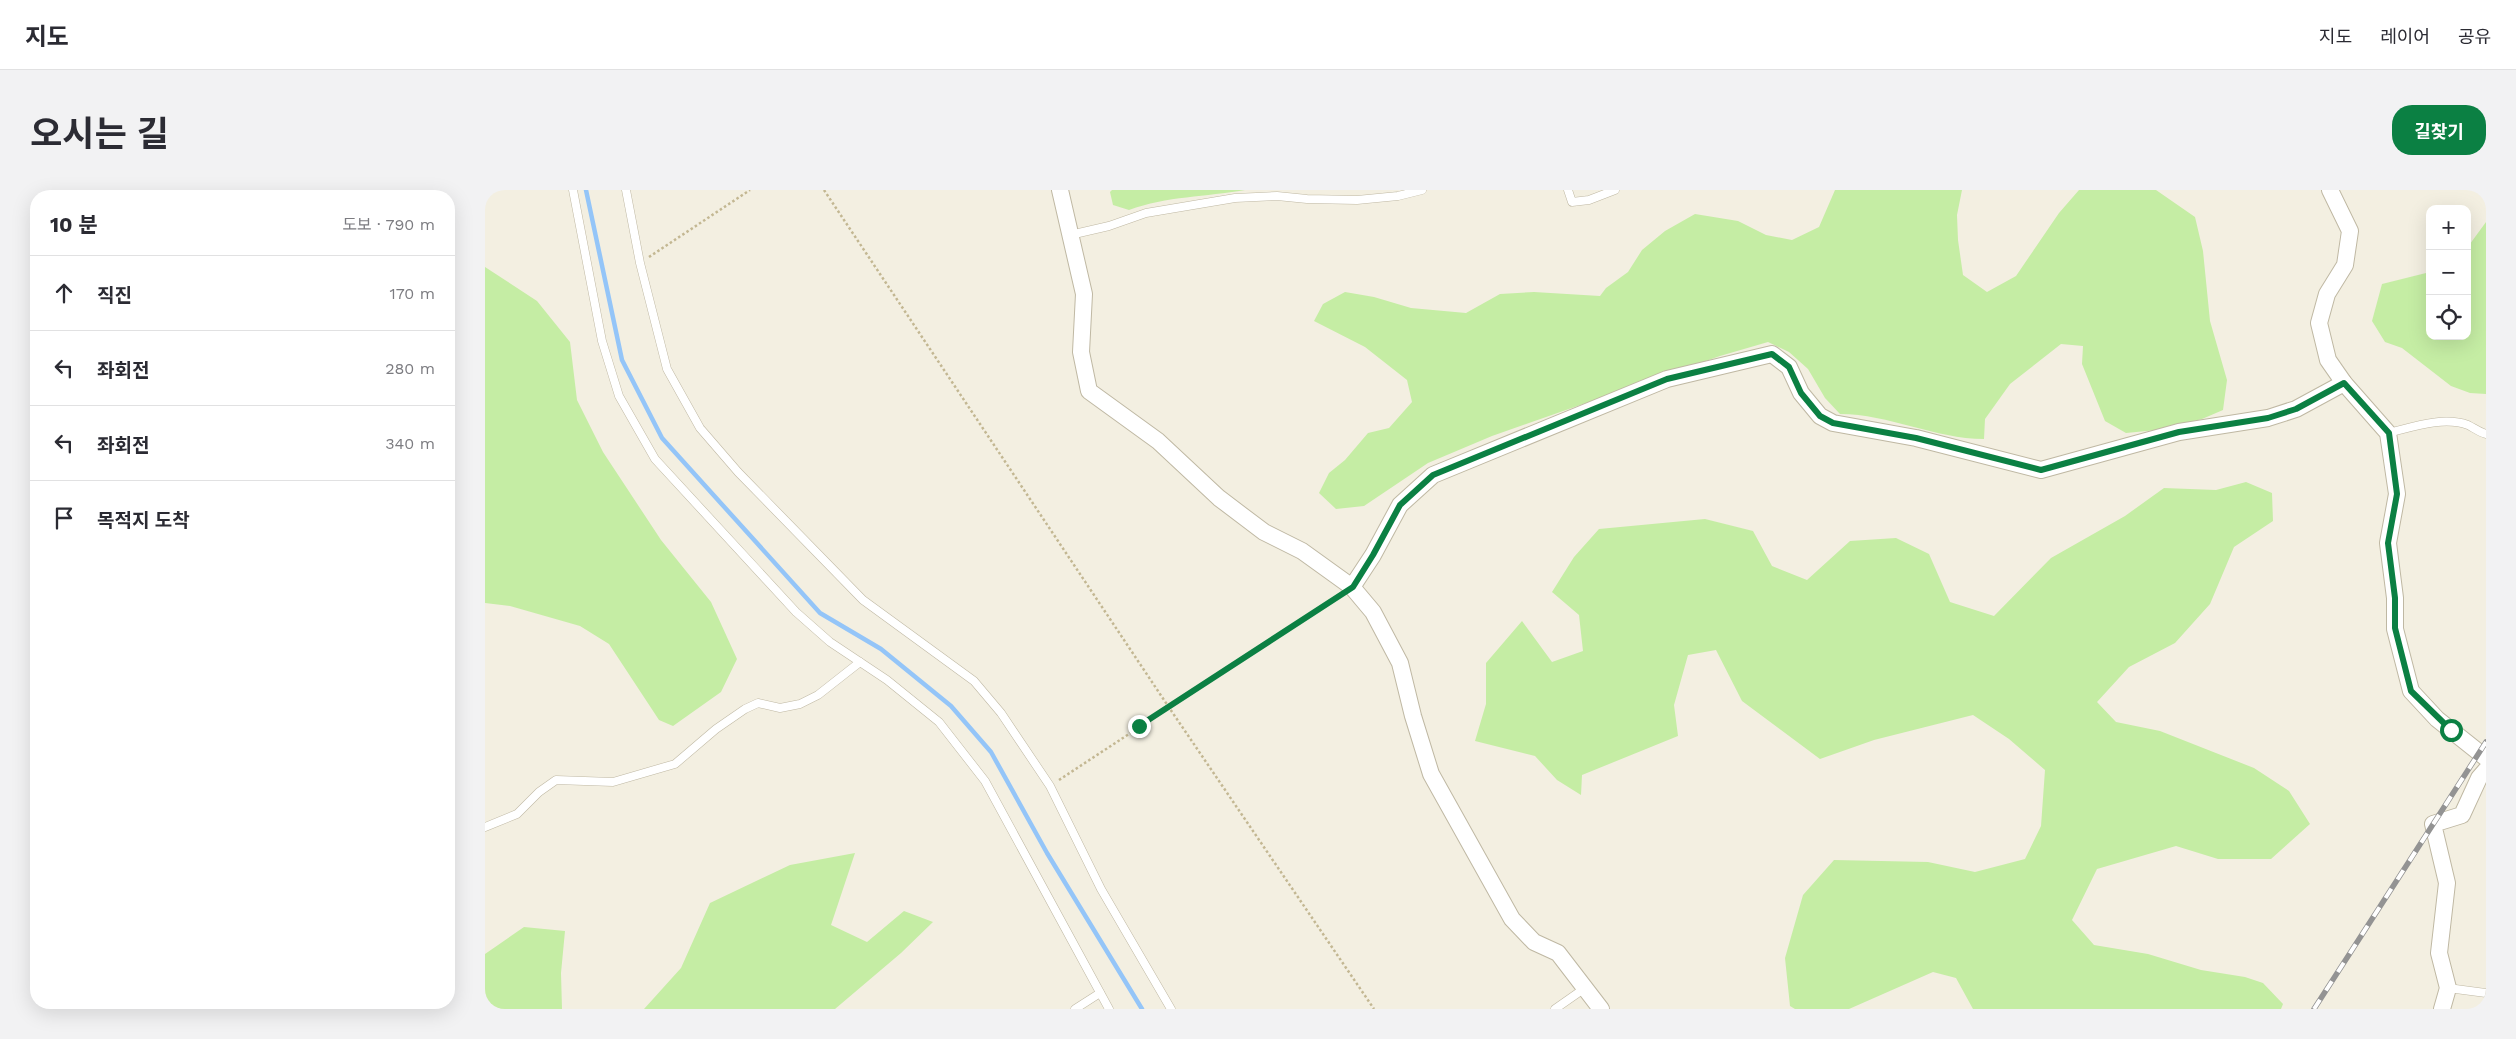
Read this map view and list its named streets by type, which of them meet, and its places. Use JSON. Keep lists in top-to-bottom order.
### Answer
{
  "page": {
    "header": "지도",
    "nav": ["지도", "레이어", "공유"],
    "title": "오시는 길",
    "buttons": "길찾기",
    "heading": ["10 분", "도보 · 790 m"],
    "map_buttons": ["+", "−"],
    "list": [
      ["직진", "170 m"],
      ["좌회전", "280 m"],
      ["좌회전", "340 m"],
      "목적지 도착"
    ]
  }
}
